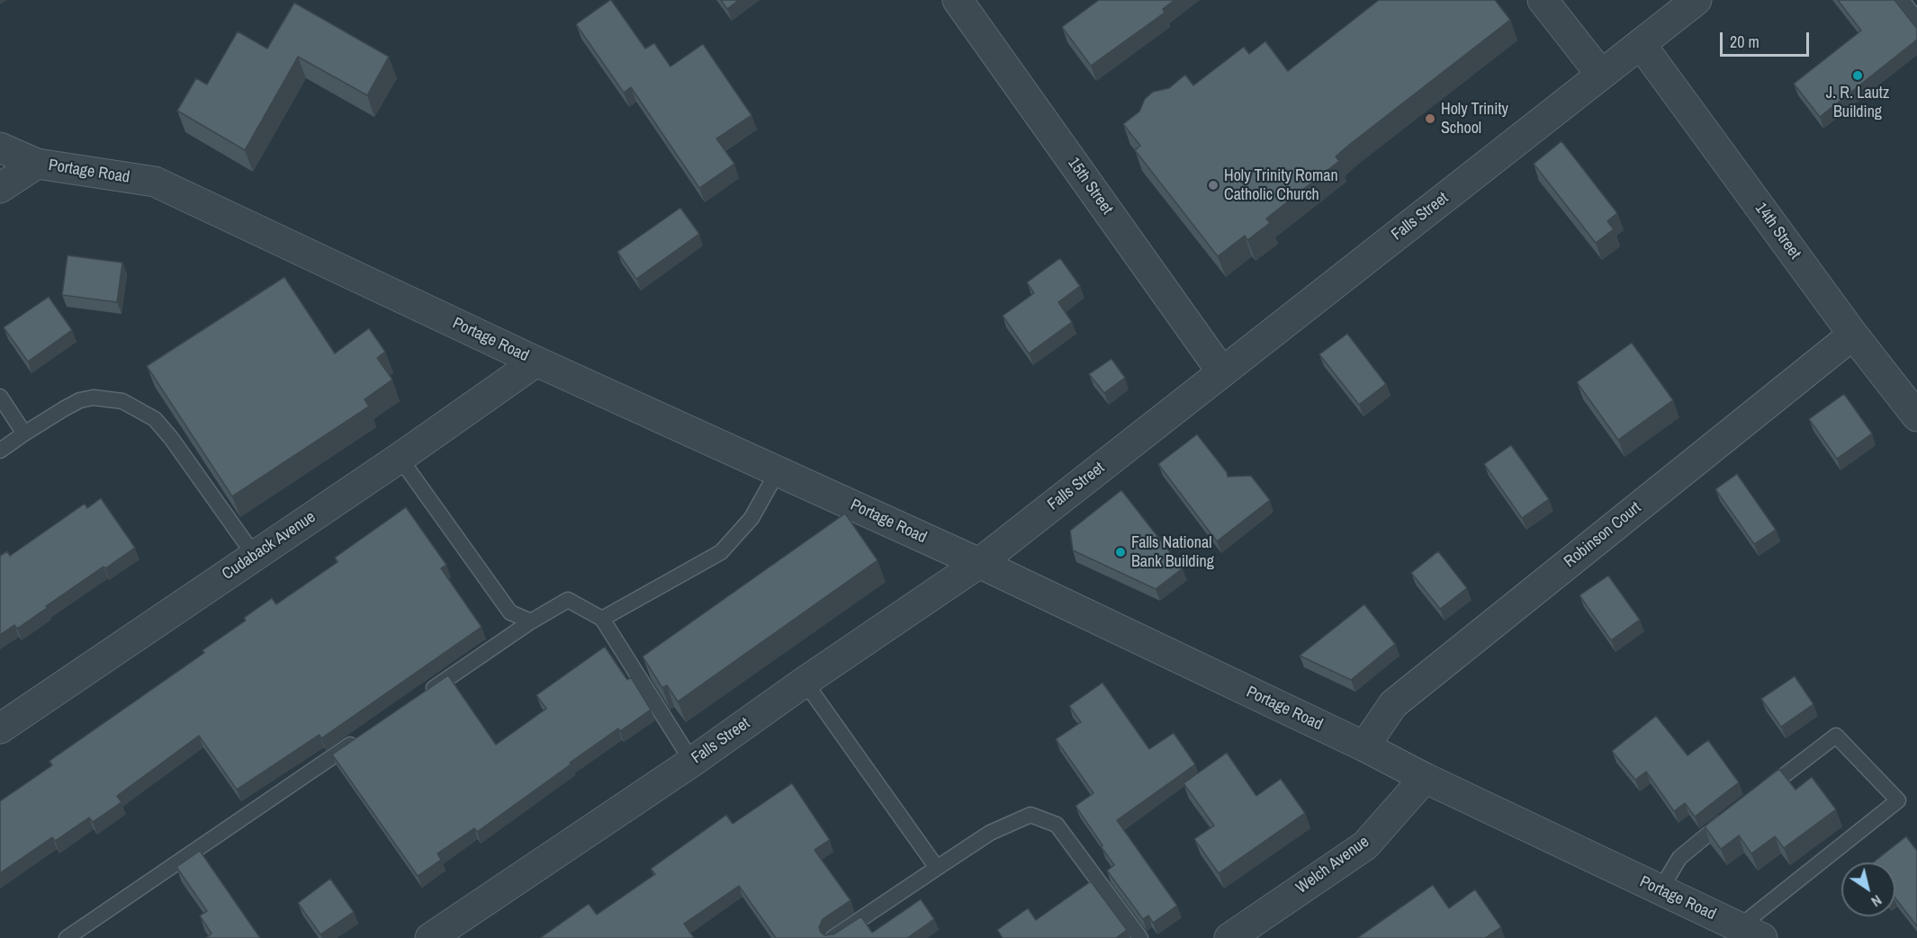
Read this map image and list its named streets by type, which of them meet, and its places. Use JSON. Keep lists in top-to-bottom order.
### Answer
{
  "streets": {
    "street": [
      "Portage Road",
      "15th Street",
      "Falls Street",
      "14th Street",
      "Robinson Court",
      "Cudaback Avenue",
      "Welch Avenue"
    ]
  },
  "crossings": [
    ["Portage Road", "Falls Street"],
    ["Portage Road", "Robinson Court"],
    ["Portage Road", "Cudaback Avenue"],
    ["Portage Road", "Welch Avenue"],
    ["15th Street", "Falls Street"],
    ["Falls Street", "14th Street"],
    ["14th Street", "Robinson Court"]
  ],
  "places": [
    "J. R. Lautz Building",
    "Holy Trinity School",
    "Holy Trinity Roman Catholic Church",
    "Falls National Bank Building"
  ],
  "scale_bar": "20 m",
  "north": "bottom right"
}
